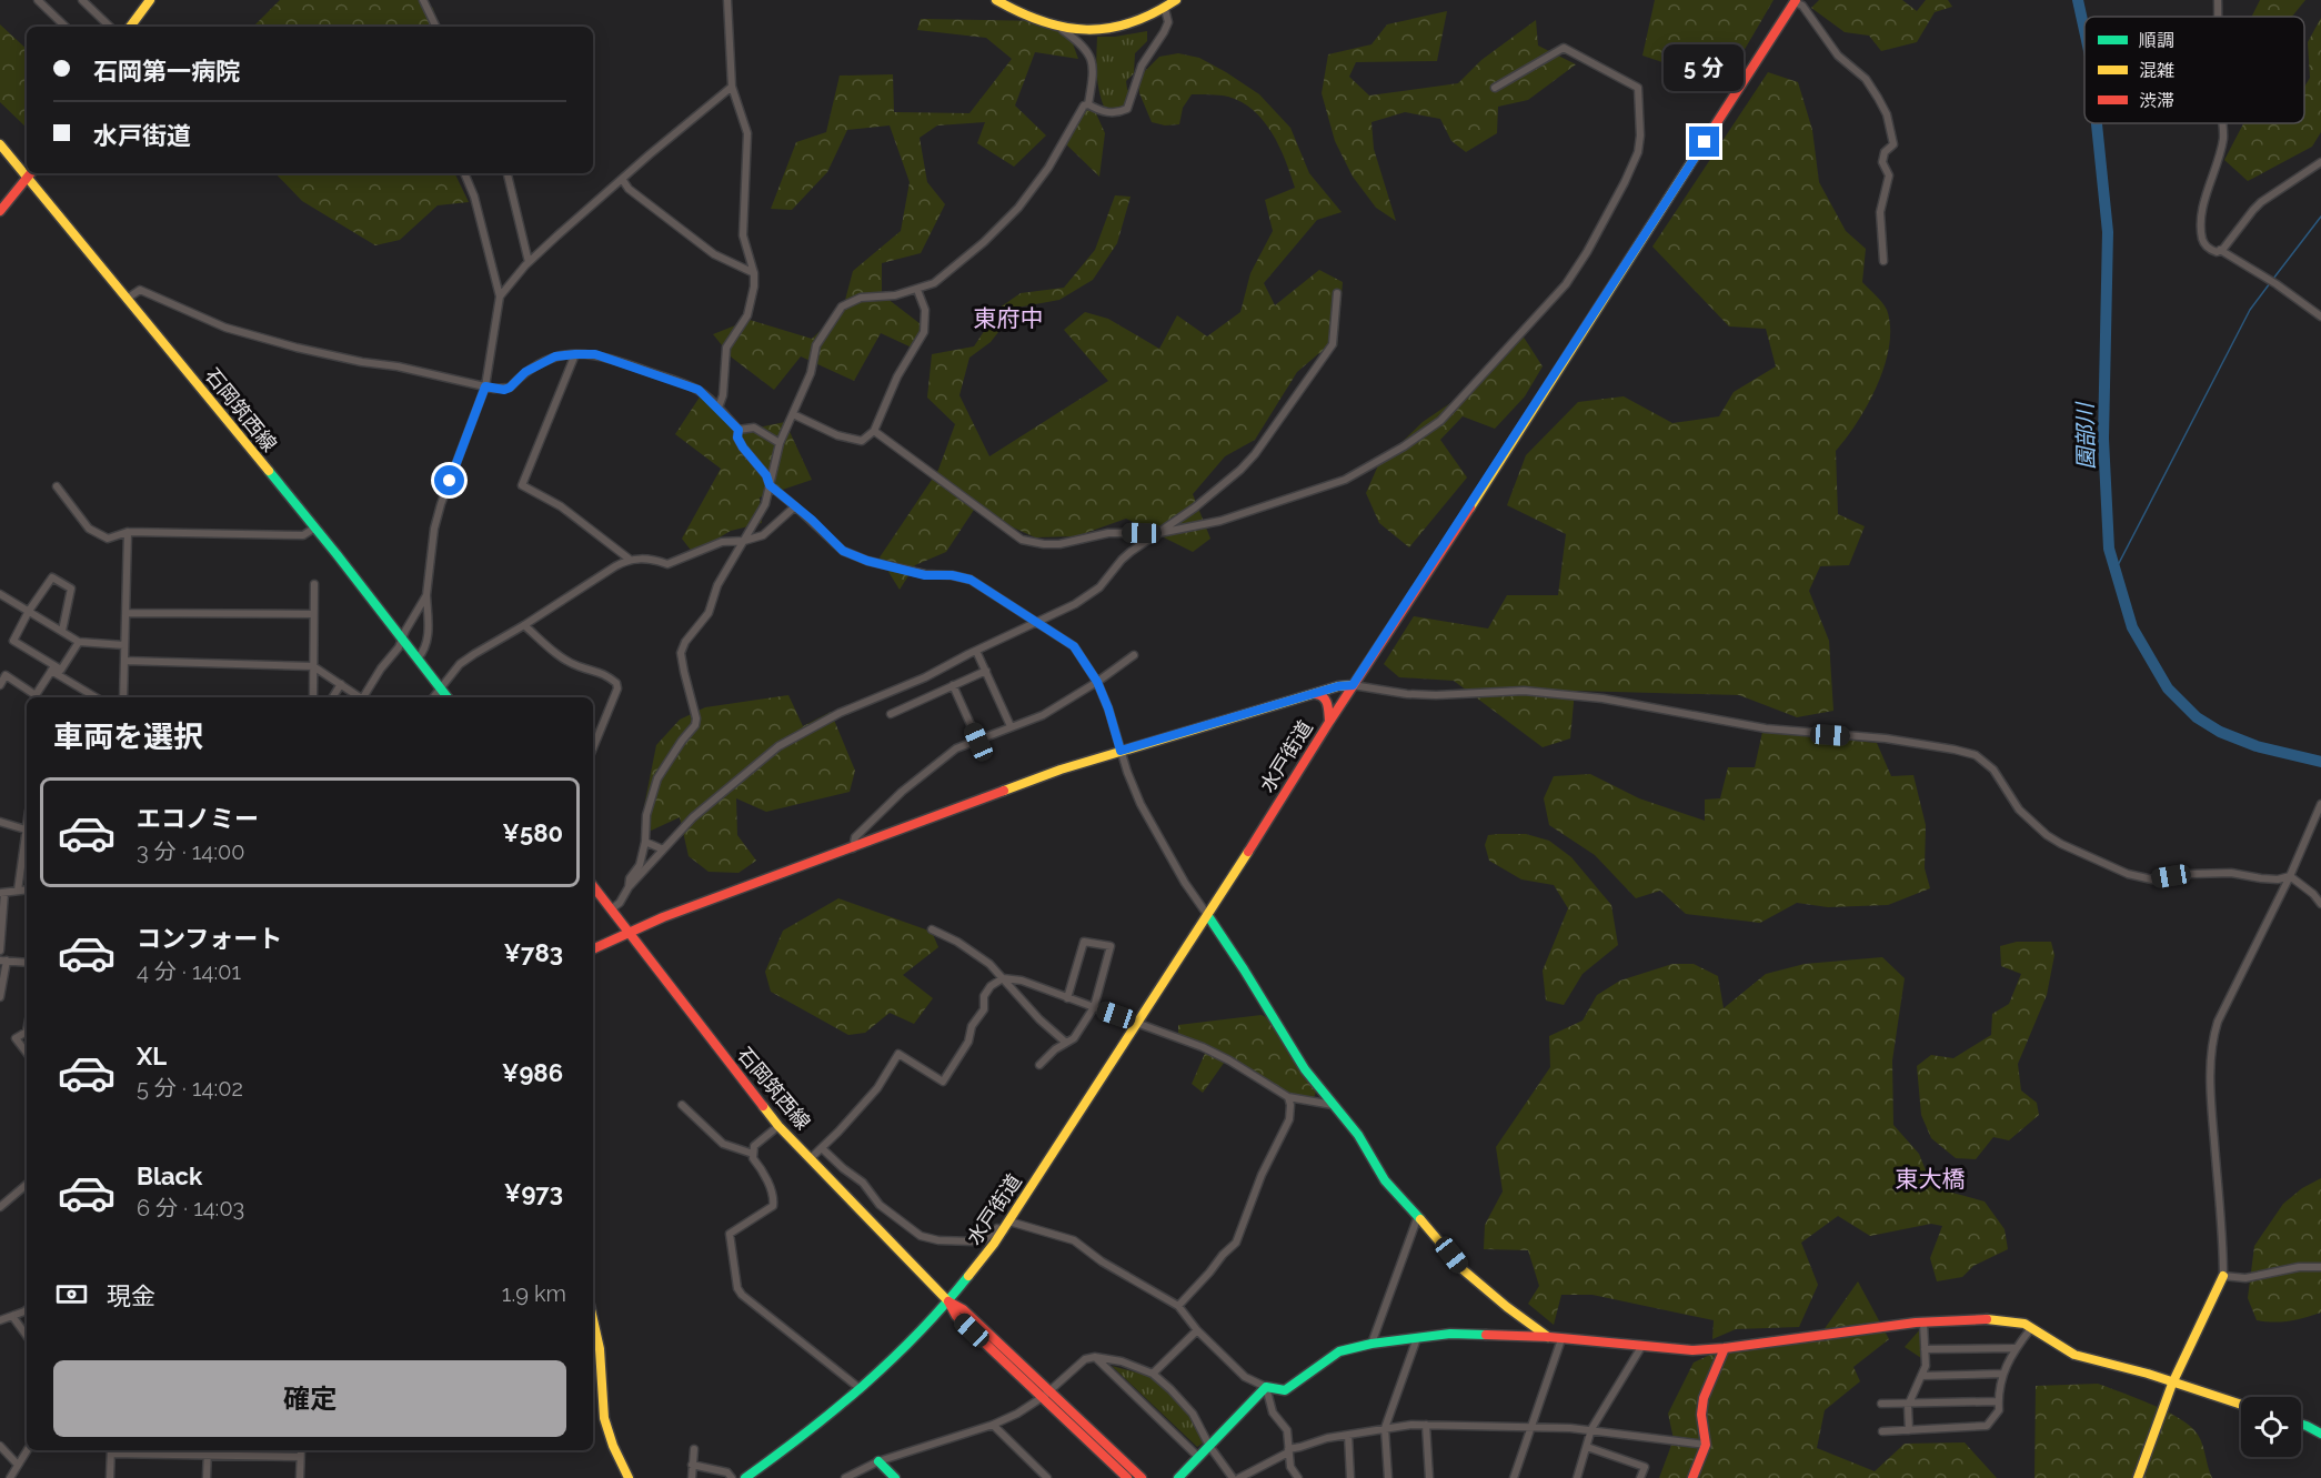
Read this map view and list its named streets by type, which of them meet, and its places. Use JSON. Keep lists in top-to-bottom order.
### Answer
{
  "streets": {
    "main road": ["石岡筑西線", "水戸街道"]
  },
  "crossings": [
    ["石岡筑西線", "水戸街道"]
  ],
  "districts": ["東府中", "東大橋"],
  "water": ["園部川"],
  "legend": ["順調", "混雑", "渋滞"],
  "page": {
    "banner": ["石岡第一病院", "水戸街道"],
    "bubble": "5 分",
    "heading": "車両を選択",
    "list": [
      {
        "name": "エコノミー",
        "note": "3 分 · 14:00",
        "value": "¥580"
      },
      {
        "name": "コンフォート",
        "note": "4 分 · 14:01",
        "value": "¥783"
      },
      {
        "name": "XL",
        "note": "5 分 · 14:02",
        "value": "¥986"
      },
      {
        "name": "Black",
        "note": "6 分 · 14:03",
        "value": "¥973"
      }
    ],
    "pay": ["現金", "1.9 km"],
    "buttons": "確定"
  }
}
